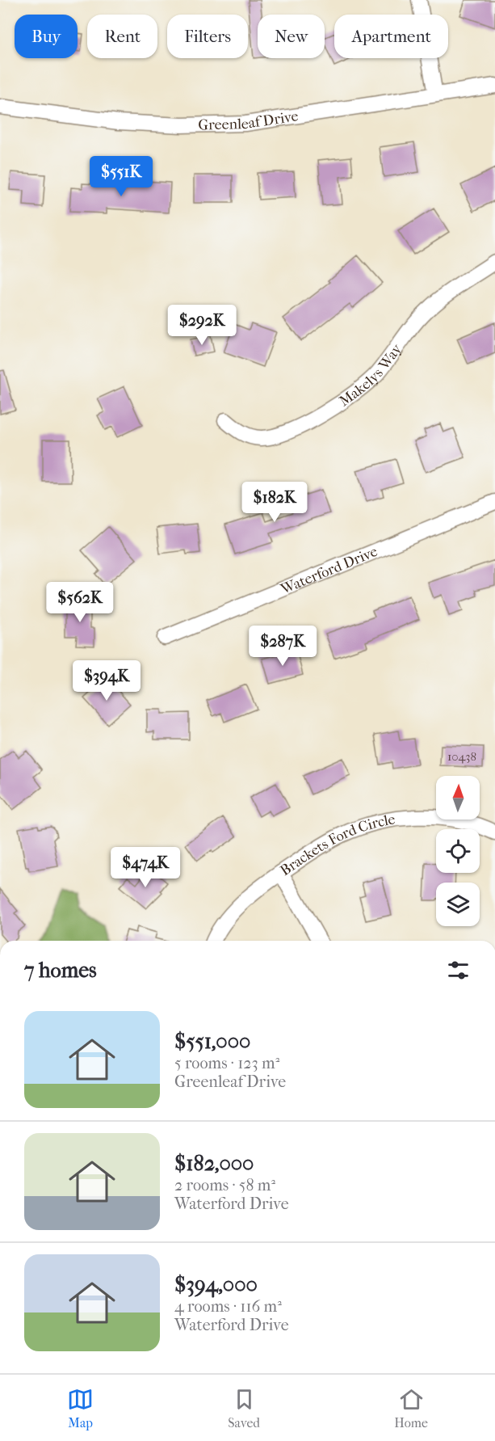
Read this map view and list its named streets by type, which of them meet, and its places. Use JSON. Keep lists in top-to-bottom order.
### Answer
{
  "streets": {
    "street": [
      "Greenleaf Drive",
      "Makelys Way",
      "Waterford Drive",
      "Brackets Ford Circle"
    ]
  },
  "house_numbers": ["10438"],
  "north": "top",
  "page": {
    "chip": [
      "Buy",
      "Rent",
      "Filters",
      "New",
      "Apartment"
    ],
    "price": [
      "$551K",
      "$292K",
      "$182K",
      "$562K",
      "$287K",
      "$394K",
      "$474K"
    ],
    "heading": "7 homes",
    "list": [
      {
        "name": "$551,000",
        "note": "5 rooms · 123 m² · Greenleaf Drive"
      },
      {
        "name": "$182,000",
        "note": "2 rooms · 58 m² · Waterford Drive"
      },
      {
        "name": "$394,000",
        "note": "4 rooms · 116 m² · Waterford Drive"
      }
    ],
    "tabs": ["Map", "Saved", "Home"]
  }
}
